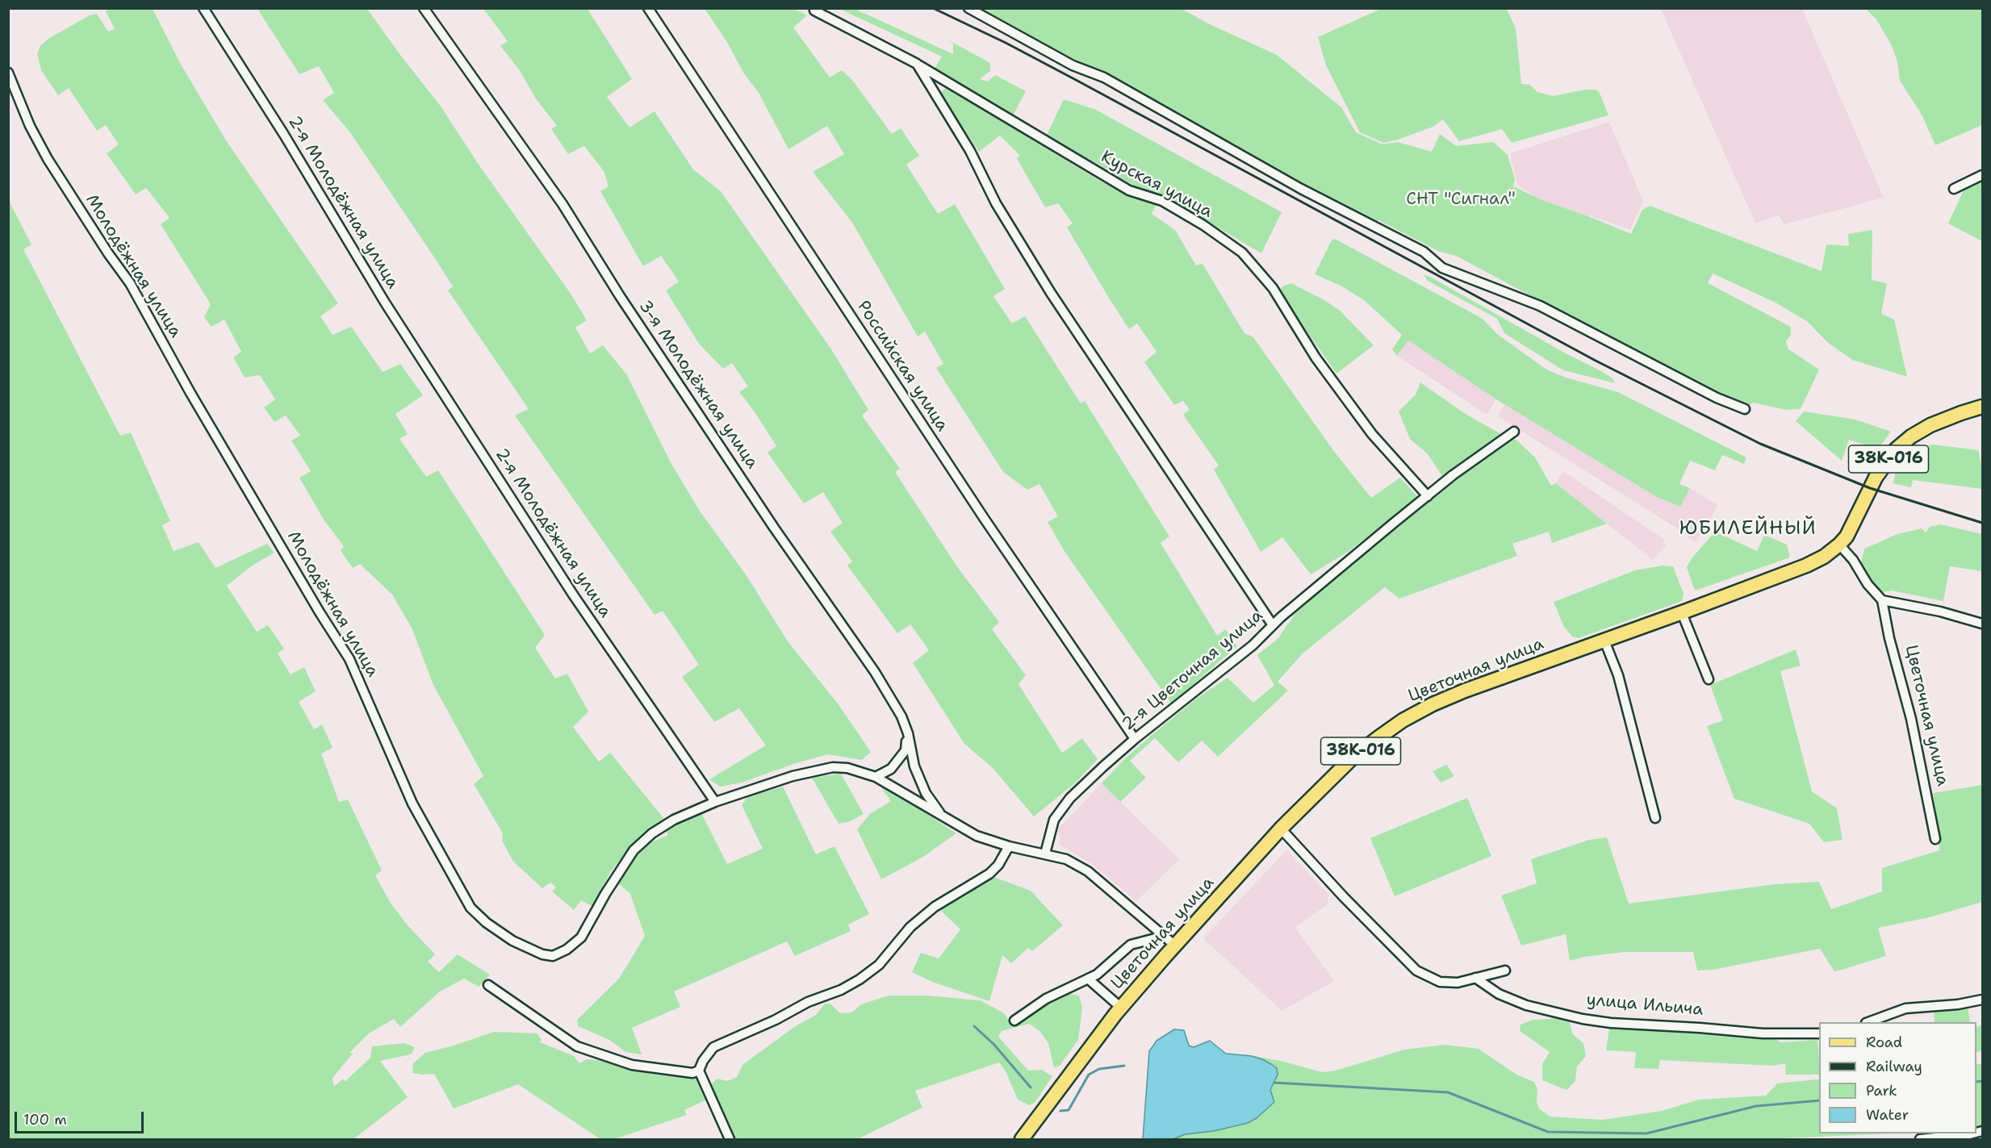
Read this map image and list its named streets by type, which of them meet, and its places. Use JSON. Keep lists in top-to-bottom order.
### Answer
{
  "streets": {
    "main road": ["38К-016", "Цветочная улица"],
    "street": [
      "Курская улица",
      "2-я Молодёжная улица",
      "Молодёжная улица",
      "Российская улица",
      "3-я Молодёжная улица",
      "2-я Цветочная улица",
      "улица Ильича"
    ]
  },
  "crossings": [
    ["Курская улица", "2-я Цветочная улица"],
    ["2-я Молодёжная улица", "Молодёжная улица"],
    ["Российская улица", "2-я Цветочная улица"]
  ],
  "districts": ["ЮБИЛЕЙНЫЙ"],
  "parks": ["СНТ \"Сигнал\""],
  "legend": [
    "Road",
    "Railway",
    "Park",
    "Water"
  ],
  "scale_bar": "100 m"
}
